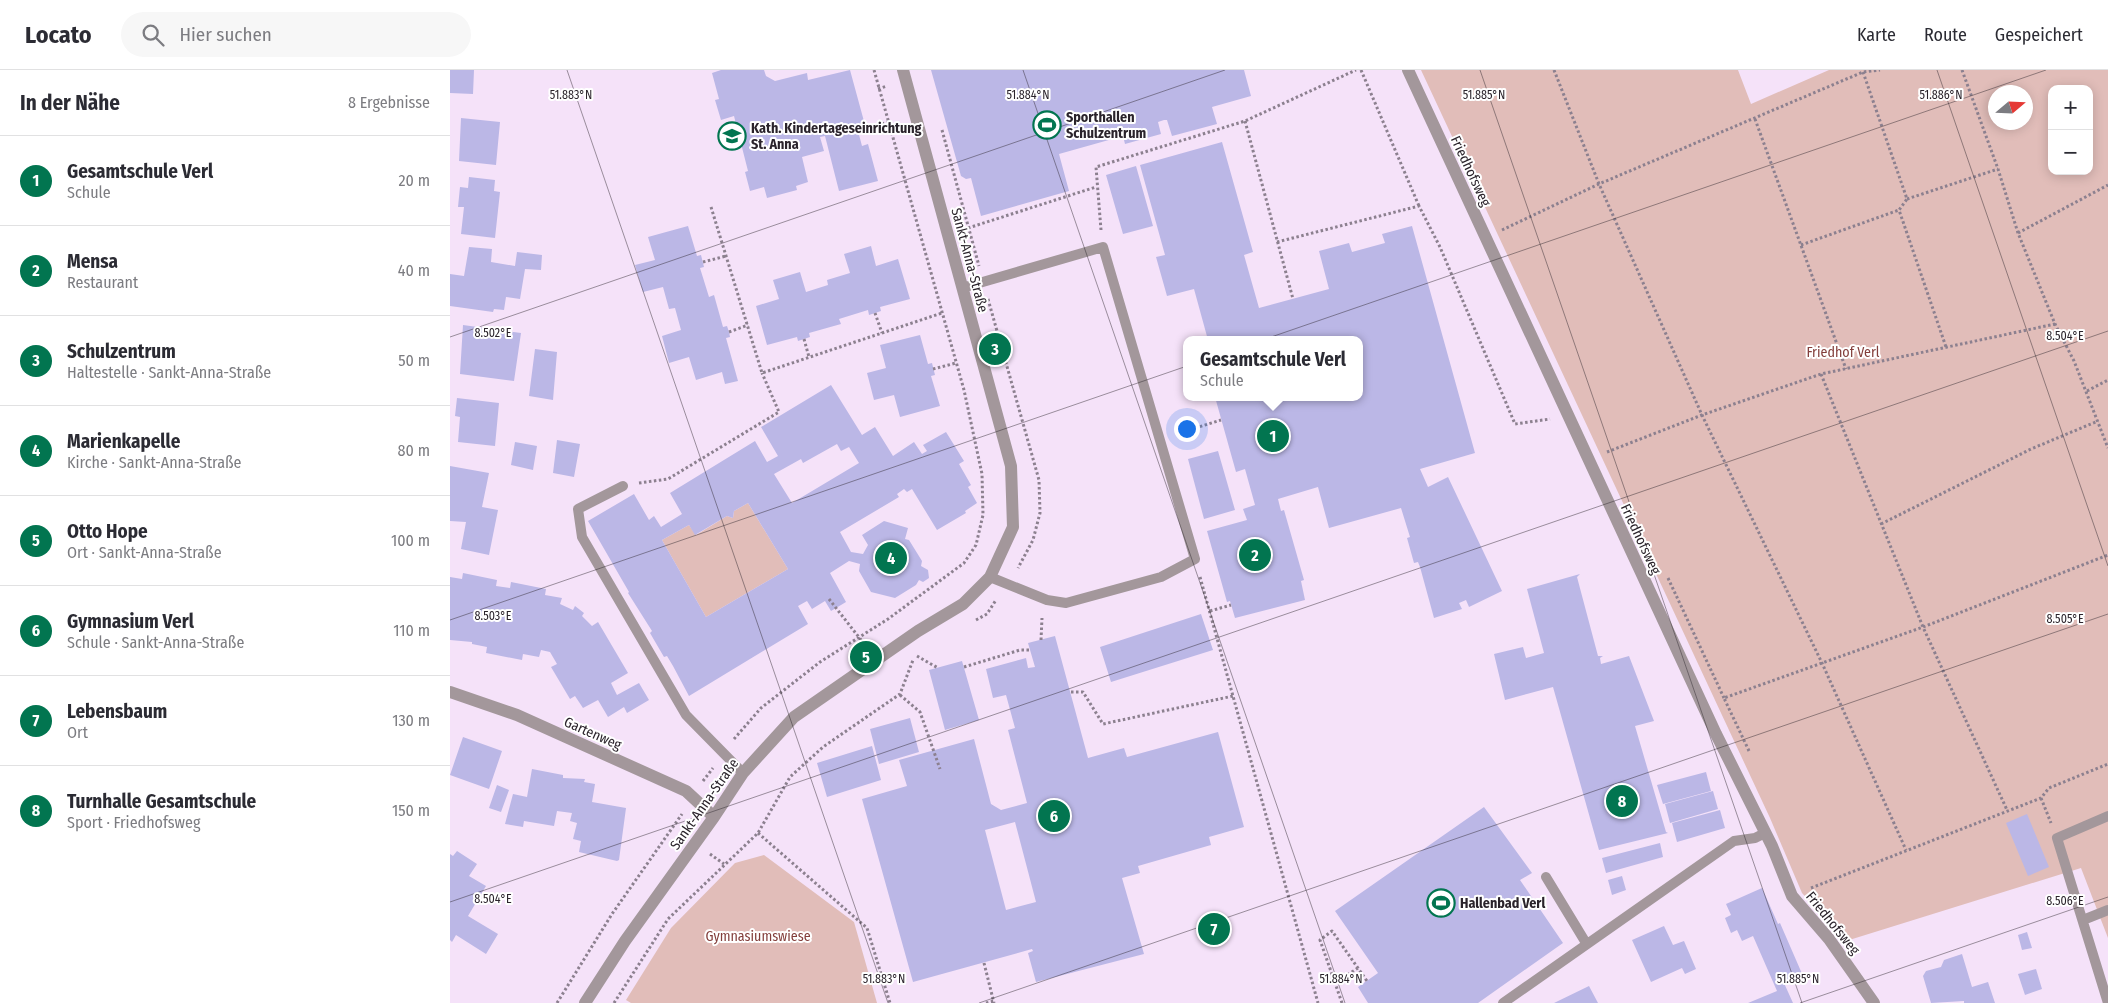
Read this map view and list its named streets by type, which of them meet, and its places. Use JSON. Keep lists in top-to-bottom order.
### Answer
{
  "streets": {
    "street": ["Friedhofsweg", "Sankt-Anna-Straße", "Gartenweg"]
  },
  "crossings": [
    ["Sankt-Anna-Straße", "Gartenweg"]
  ],
  "parks": ["Friedhof Verl", "Gymnasiumswiese"],
  "places": {
    "sports": ["Sporthallen Schulzentrum", "Hallenbad Verl"],
    "school or university": ["Kath. Kindertageseinrichtung St. Anna"]
  },
  "north": "right",
  "page": {
    "header": "Locato",
    "search": "Hier suchen",
    "nav": ["Karte", "Route", "Gespeichert"],
    "heading": ["In der Nähe", "8 Ergebnisse"],
    "map_buttons": ["+", "−"],
    "list": [
      {
        "mark": "1",
        "name": "Gesamtschule Verl",
        "note": "Schule",
        "value": "20 m"
      },
      {
        "mark": "2",
        "name": "Mensa",
        "note": "Restaurant",
        "value": "40 m"
      },
      {
        "mark": "3",
        "name": "Schulzentrum",
        "note": "Haltestelle · Sankt-Anna-Straße",
        "value": "50 m"
      },
      {
        "mark": "4",
        "name": "Marienkapelle",
        "note": "Kirche · Sankt-Anna-Straße",
        "value": "80 m"
      },
      {
        "mark": "5",
        "name": "Otto Hope",
        "note": "Ort · Sankt-Anna-Straße",
        "value": "100 m"
      },
      {
        "mark": "6",
        "name": "Gymnasium Verl",
        "note": "Schule · Sankt-Anna-Straße",
        "value": "110 m"
      },
      {
        "mark": "7",
        "name": "Lebensbaum",
        "note": "Ort",
        "value": "130 m"
      },
      {
        "mark": "8",
        "name": "Turnhalle Gesamtschule",
        "note": "Sport · Friedhofsweg",
        "value": "150 m"
      }
    ],
    "pins": [
      "3",
      "1",
      "2",
      "4",
      "5",
      "8",
      "6",
      "7"
    ],
    "popup": ["Gesamtschule Verl", "Schule"]
  },
  "coordinates": [
    "51.883°N",
    "51.884°N",
    "51.885°N",
    "51.886°N",
    "8.502°E",
    "8.504°E",
    "8.503°E",
    "8.505°E",
    "8.506°E"
  ]
}
